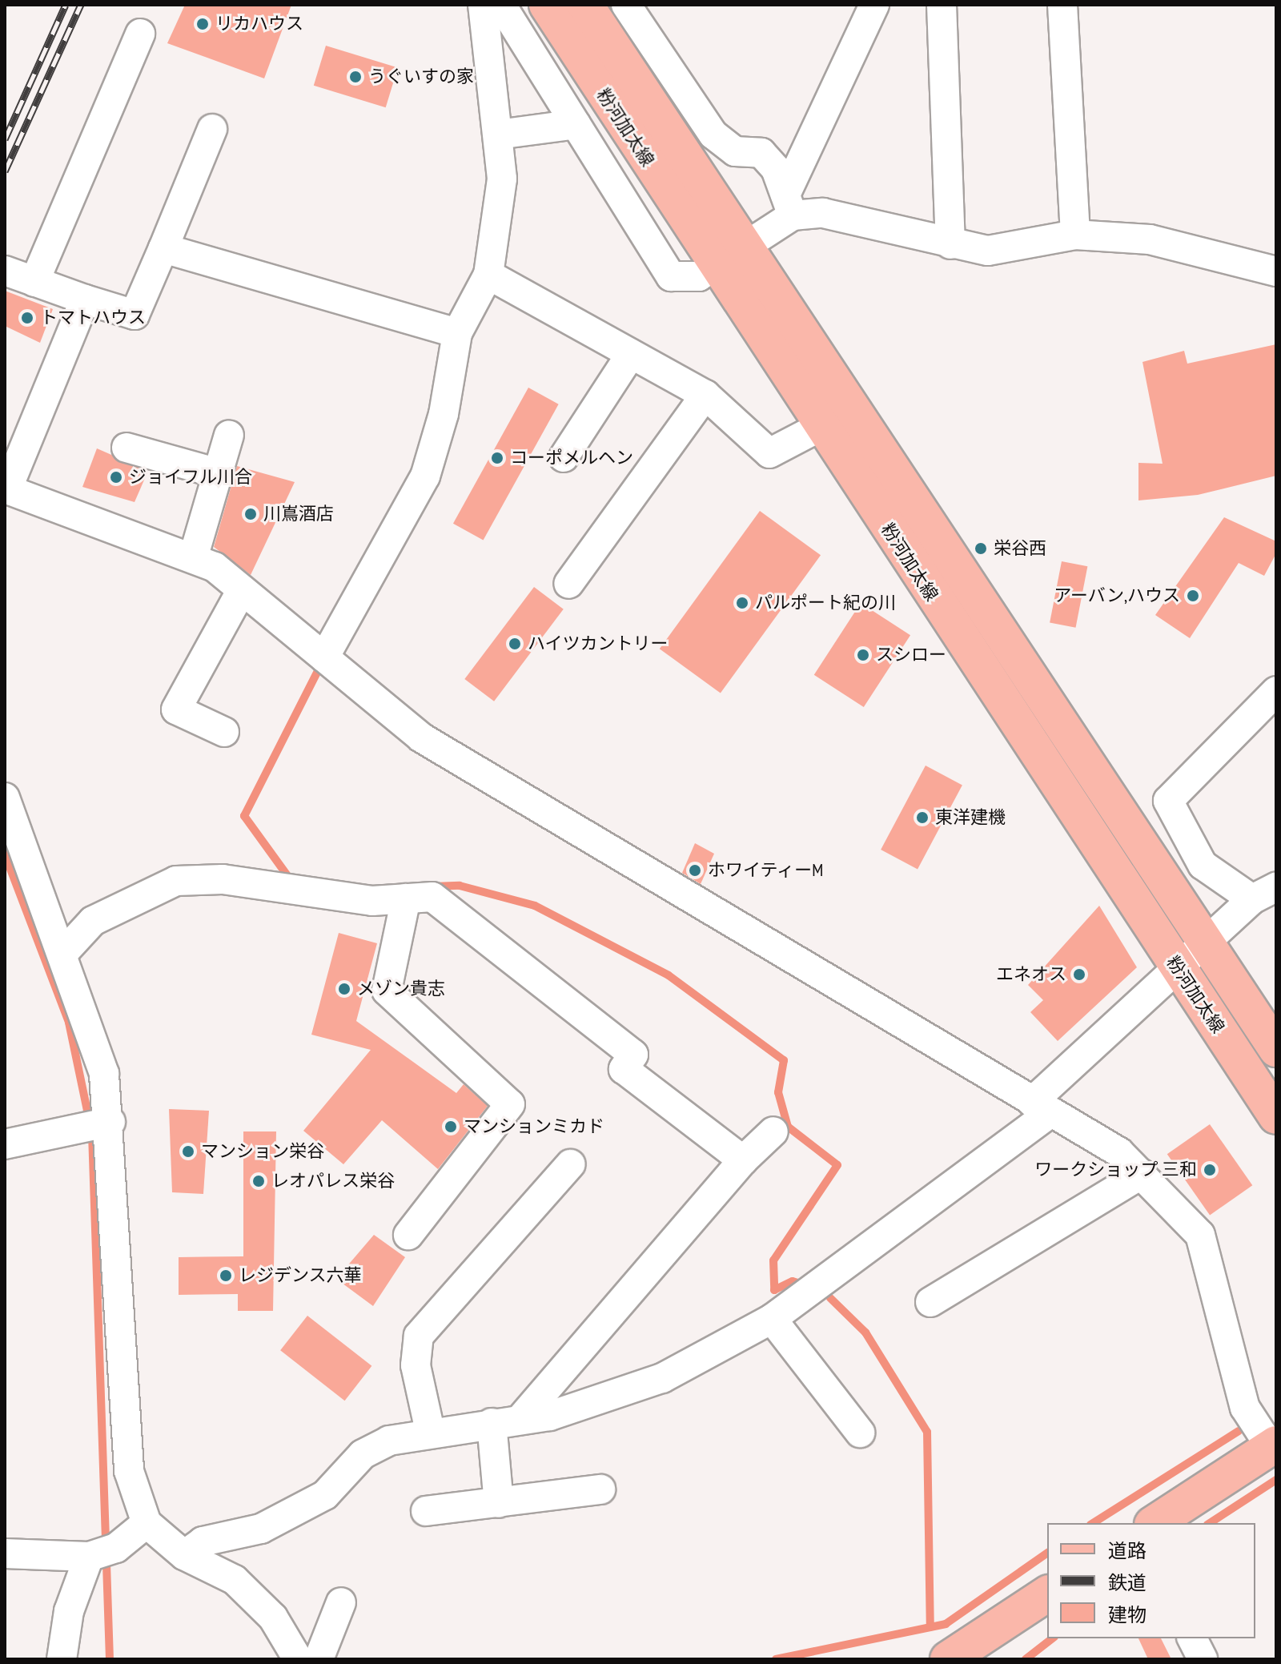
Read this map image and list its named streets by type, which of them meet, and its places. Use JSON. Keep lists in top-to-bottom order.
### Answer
{
  "streets": {
    "main road": ["粉河加太線"]
  },
  "places": [
    "リカハウス",
    "うぐいすの家",
    "トマトハウス",
    "コーポメルヘン",
    "ジョイフル川合",
    "川嶌酒店",
    "栄谷西",
    "アーバン,ハウス",
    "パルポート紀の川",
    "ハイツカントリー",
    "スシロー",
    "東洋建機",
    "ホワイティーM",
    "エネオス",
    "メゾン貴志",
    "マンションミカド",
    "マンション栄谷",
    "ワークショップ 三和",
    "レオパレス栄谷",
    "レジデンス六華"
  ],
  "legend": ["道路", "鉄道", "建物"]
}
